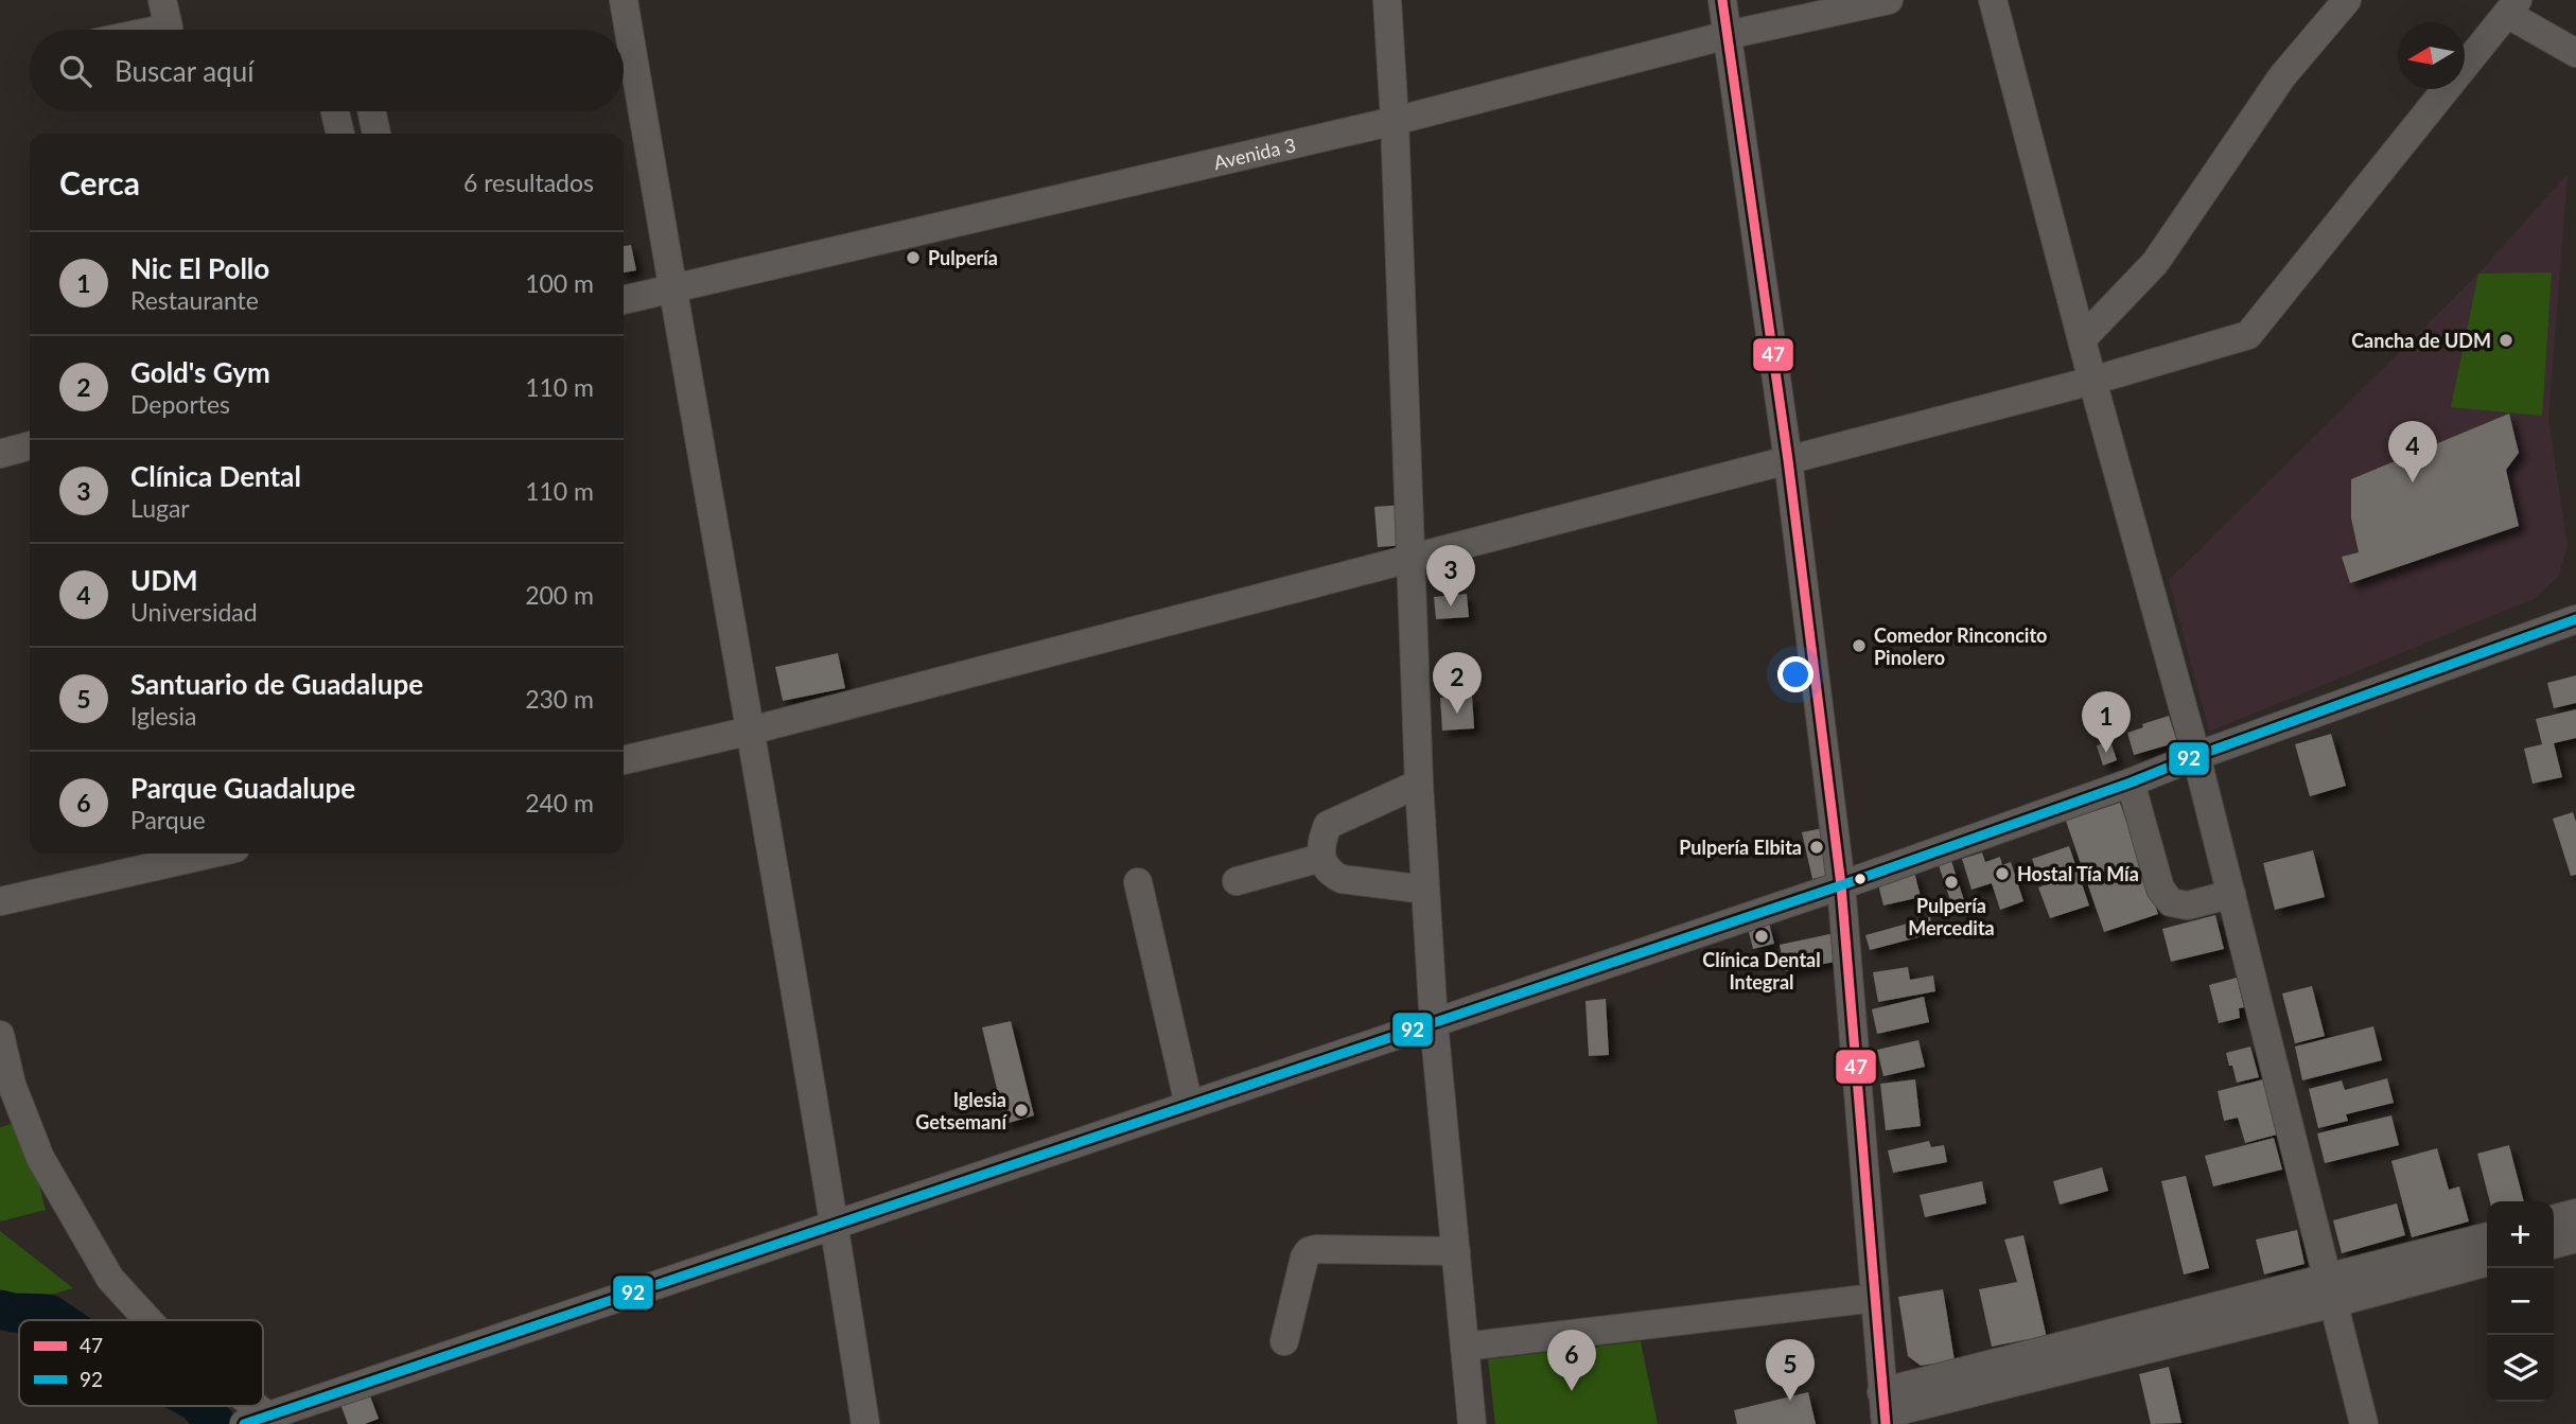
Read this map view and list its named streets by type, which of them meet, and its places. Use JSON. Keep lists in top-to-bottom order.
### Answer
{
  "streets": {
    "street": ["Avenida 3"]
  },
  "places": [
    "Pulpería",
    "Cancha de UDM",
    "Comedor Rinconcito Pinolero",
    "Pulpería Elbita",
    "Hostal Tía Mía",
    "Pulpería Mercedita",
    "Clínica Dental Integral",
    "Iglesia Getsemaní"
  ],
  "lines": ["transit line 47", "transit line 92"],
  "legend": ["47", "92"],
  "north": "left",
  "page": {
    "search": "Buscar aquí",
    "heading": ["Cerca", "6 resultados"],
    "list": [
      {
        "mark": "1",
        "name": "Nic El Pollo",
        "note": "Restaurante",
        "value": "100 m"
      },
      {
        "mark": "2",
        "name": "Gold's Gym",
        "note": "Deportes",
        "value": "110 m"
      },
      {
        "mark": "3",
        "name": "Clínica Dental",
        "note": "Lugar",
        "value": "110 m"
      },
      {
        "mark": "4",
        "name": "UDM",
        "note": "Universidad",
        "value": "200 m"
      },
      {
        "mark": "5",
        "name": "Santuario de Guadalupe",
        "note": "Iglesia",
        "value": "230 m"
      },
      {
        "mark": "6",
        "name": "Parque Guadalupe",
        "note": "Parque",
        "value": "240 m"
      }
    ],
    "pins": [
      "4",
      "3",
      "2",
      "1",
      "6",
      "5"
    ],
    "map_buttons": ["+", "−"]
  }
}
